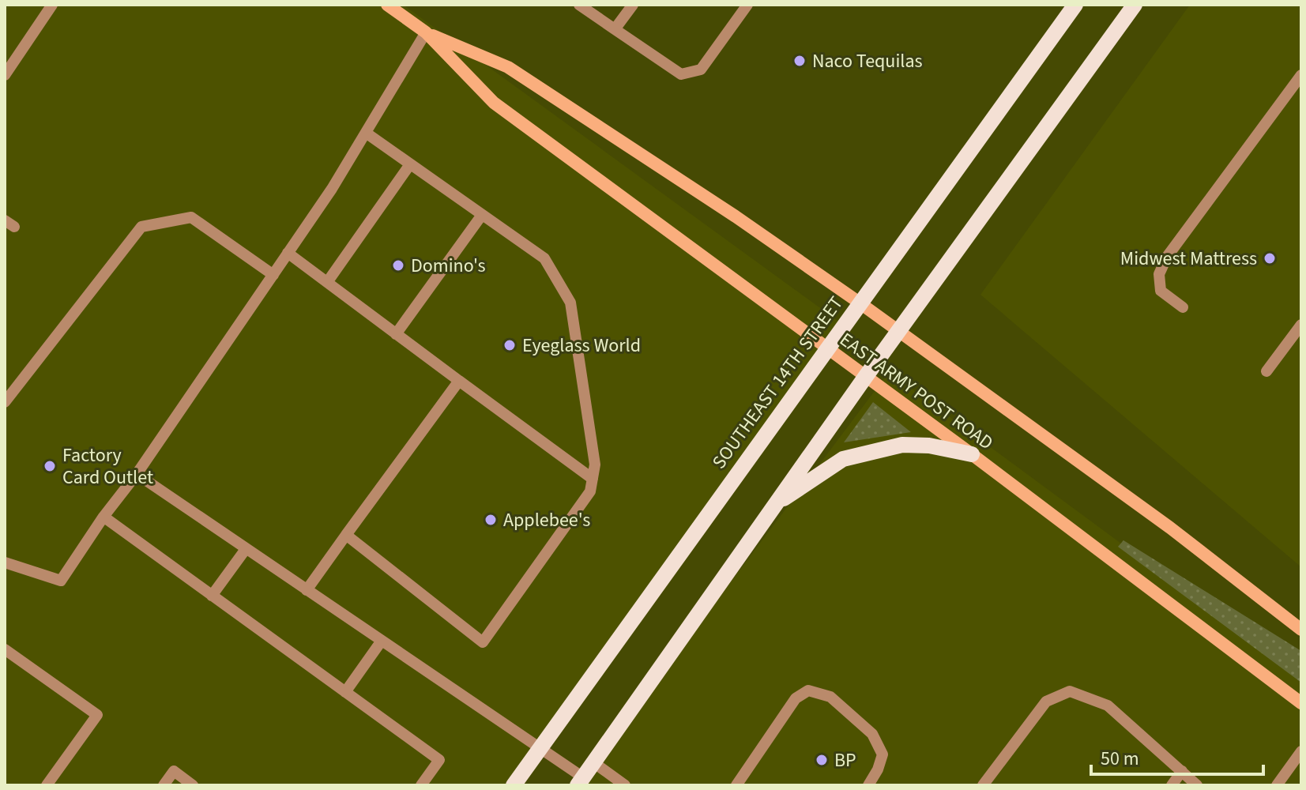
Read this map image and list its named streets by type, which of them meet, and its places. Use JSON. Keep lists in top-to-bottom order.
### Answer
{
  "streets": {
    "main road": ["SOUTHEAST 14TH STREET", "EAST ARMY POST ROAD"]
  },
  "crossings": [
    ["SOUTHEAST 14TH STREET", "EAST ARMY POST ROAD"]
  ],
  "places": [
    "Naco Tequilas",
    "Midwest Mattress",
    "Domino's",
    "Eyeglass World",
    "Factory Card Outlet",
    "Applebee's",
    "BP"
  ],
  "scale_bar": "50 m"
}
